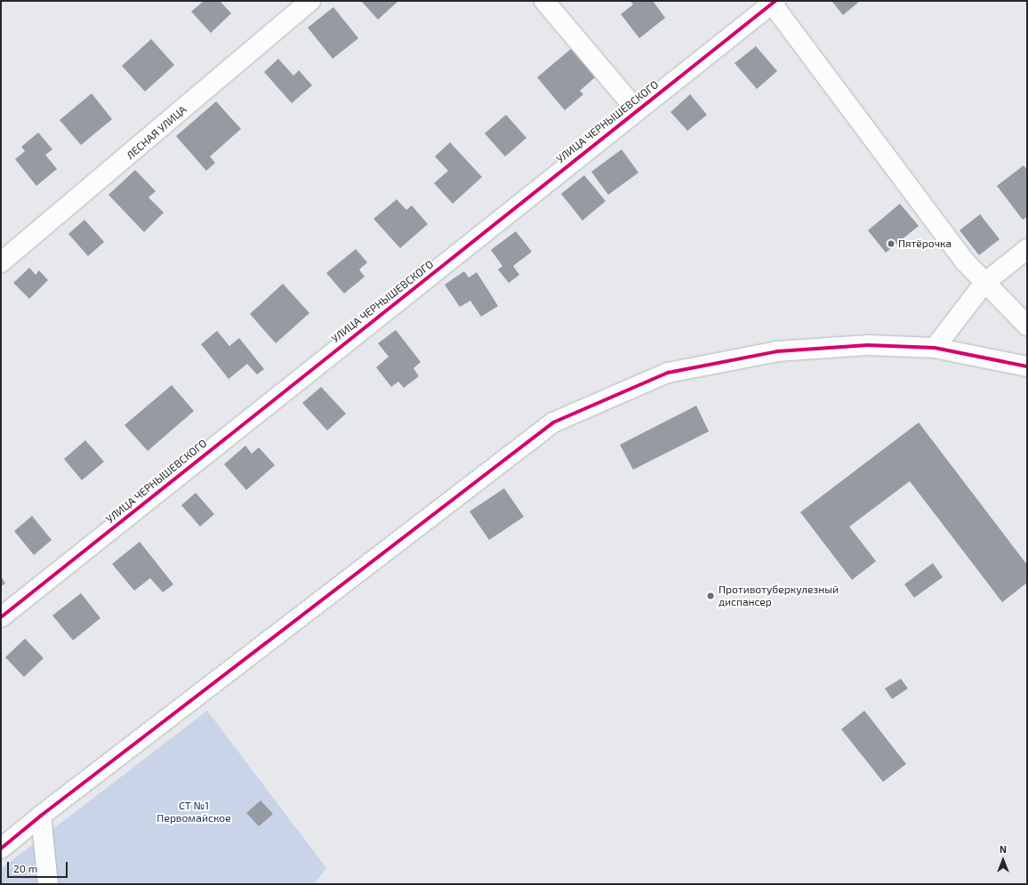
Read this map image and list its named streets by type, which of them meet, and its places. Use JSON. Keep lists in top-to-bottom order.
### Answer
{
  "streets": {
    "street": ["УЛИЦА ЧЕРНЫШЕВСКОГО", "ЛЕСНАЯ УЛИЦА"]
  },
  "parks": ["СТ №1 Первомайское"],
  "places": ["Пятёрочка", "Противотуберкулезный диспансер"],
  "scale_bar": "20 m",
  "north": "top"
}
